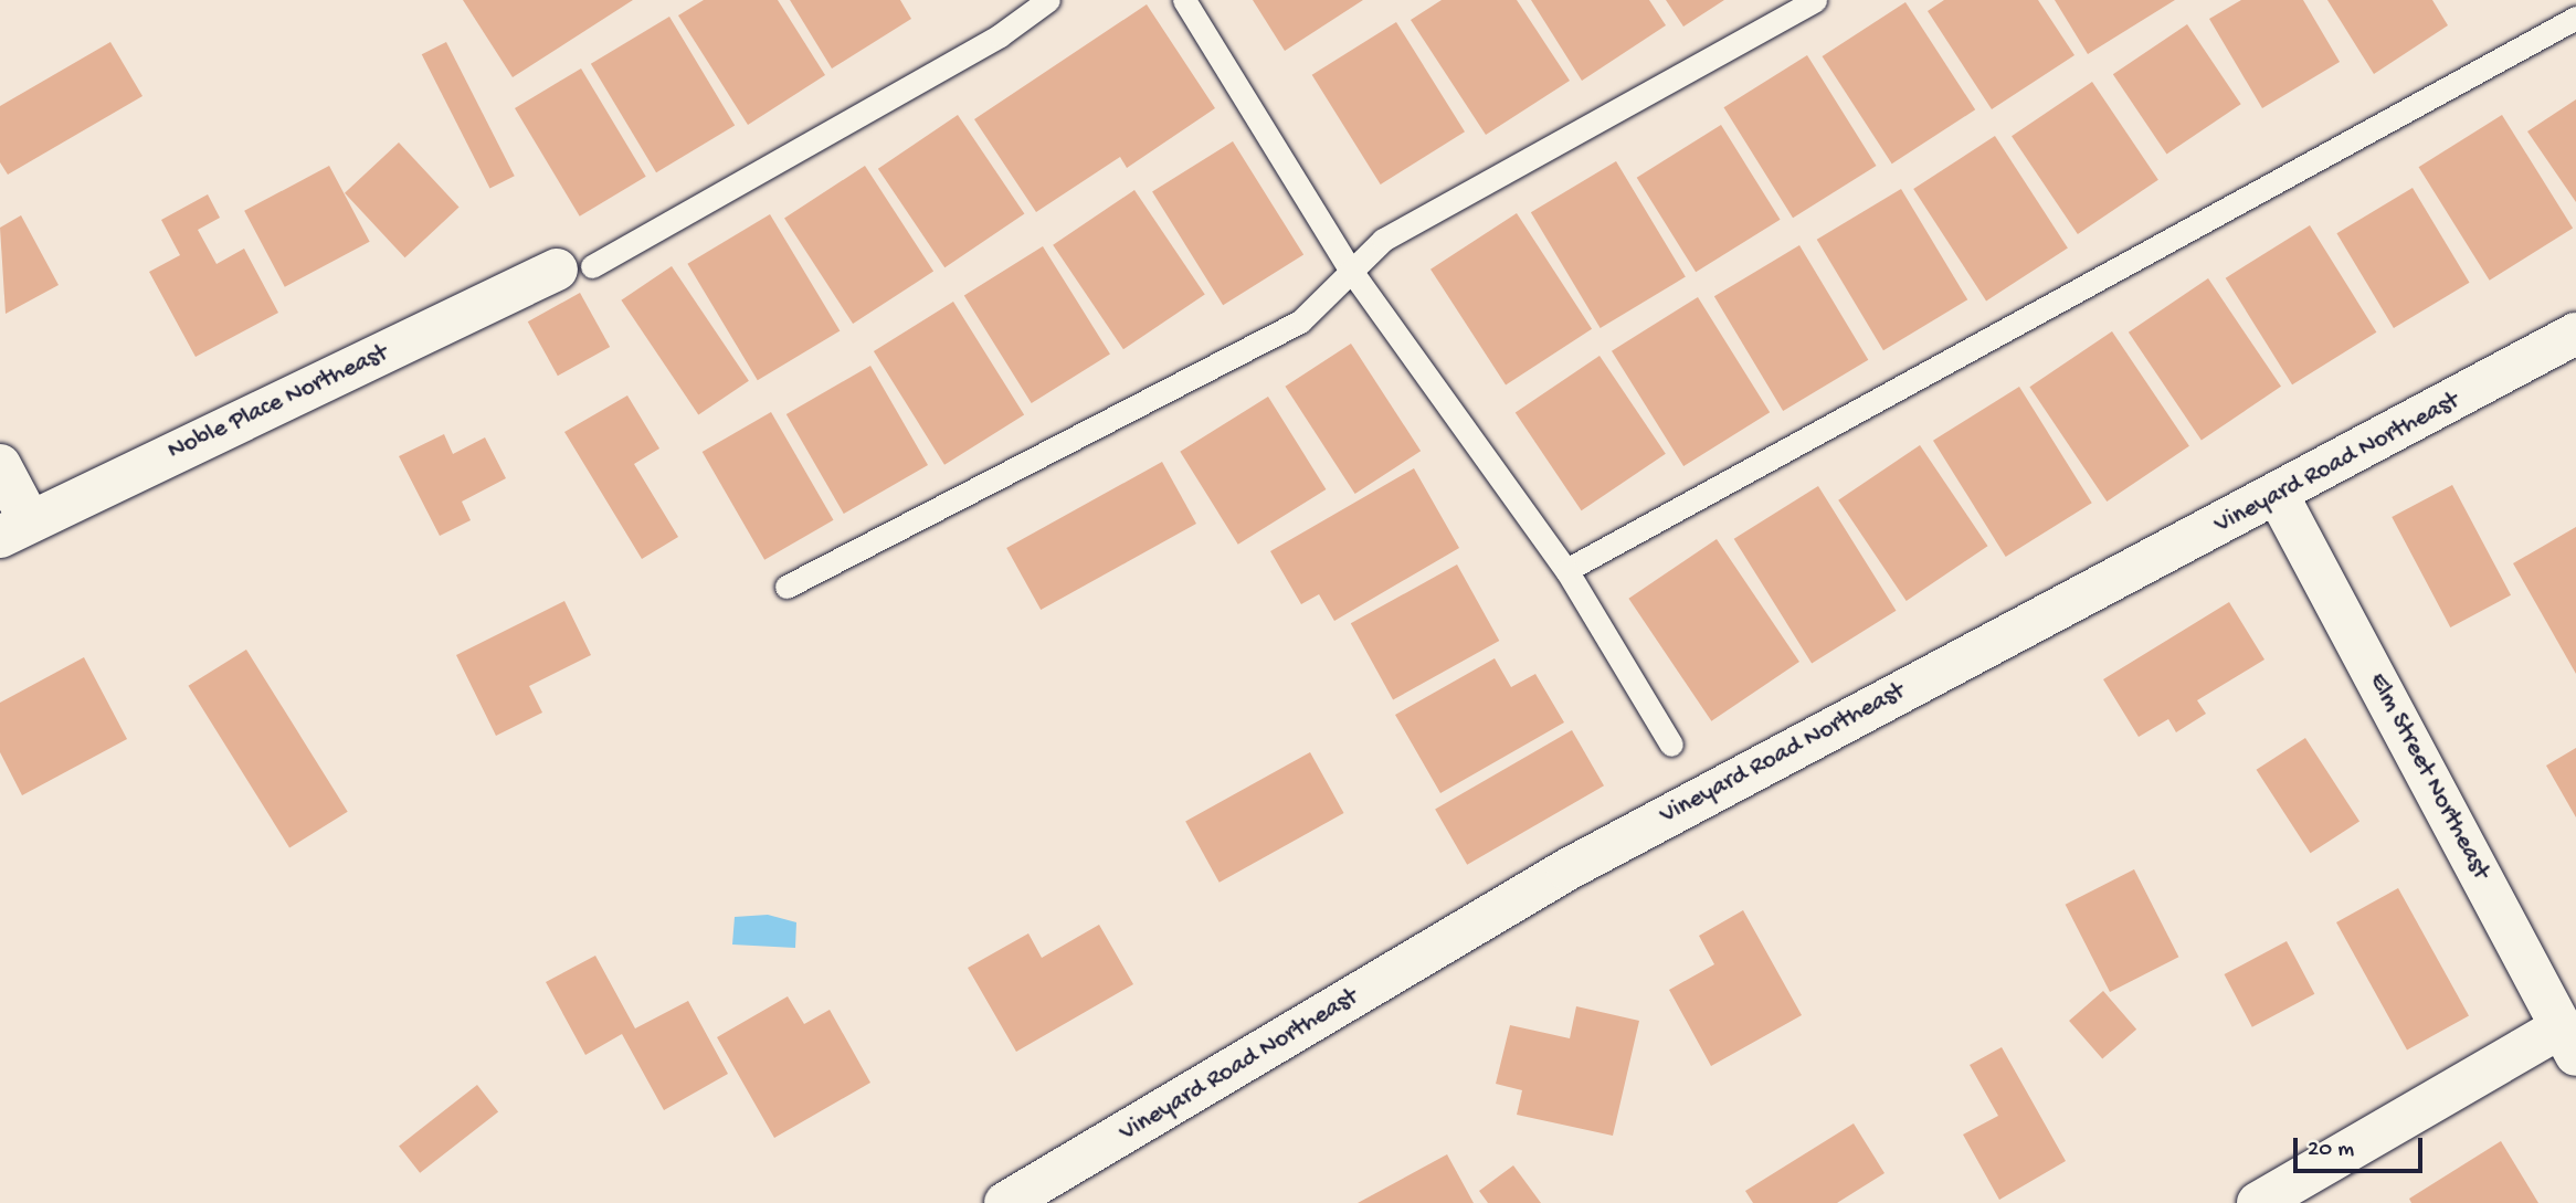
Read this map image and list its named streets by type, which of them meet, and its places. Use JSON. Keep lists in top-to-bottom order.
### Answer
{
  "streets": {
    "street": ["Noble Place Northeast", "Vineyard Road Northeast", "Elm Street Northeast"]
  },
  "crossings": [
    ["Vineyard Road Northeast", "Elm Street Northeast"]
  ],
  "scale_bar": "20 m"
}
